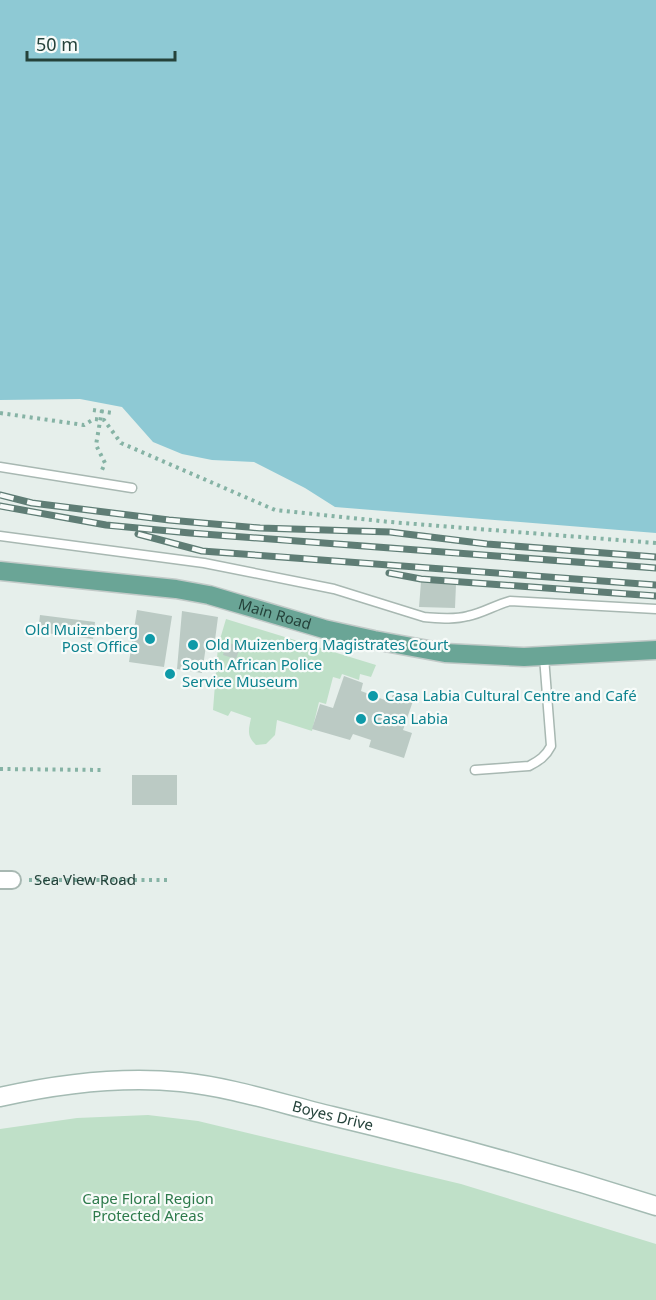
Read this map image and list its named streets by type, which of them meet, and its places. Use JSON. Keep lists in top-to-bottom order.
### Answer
{
  "streets": {
    "main road": ["Main Road", "Boyes Drive"],
    "path": ["Sea View Road"]
  },
  "parks": ["Cape Floral Region Protected Areas"],
  "places": [
    "Old Muizenberg Post Office",
    "Old Muizenberg Magistrates Court",
    "South African Police Service Museum",
    "Casa Labia Cultural Centre and Café",
    "Casa Labia"
  ],
  "scale_bar": "50 m"
}
